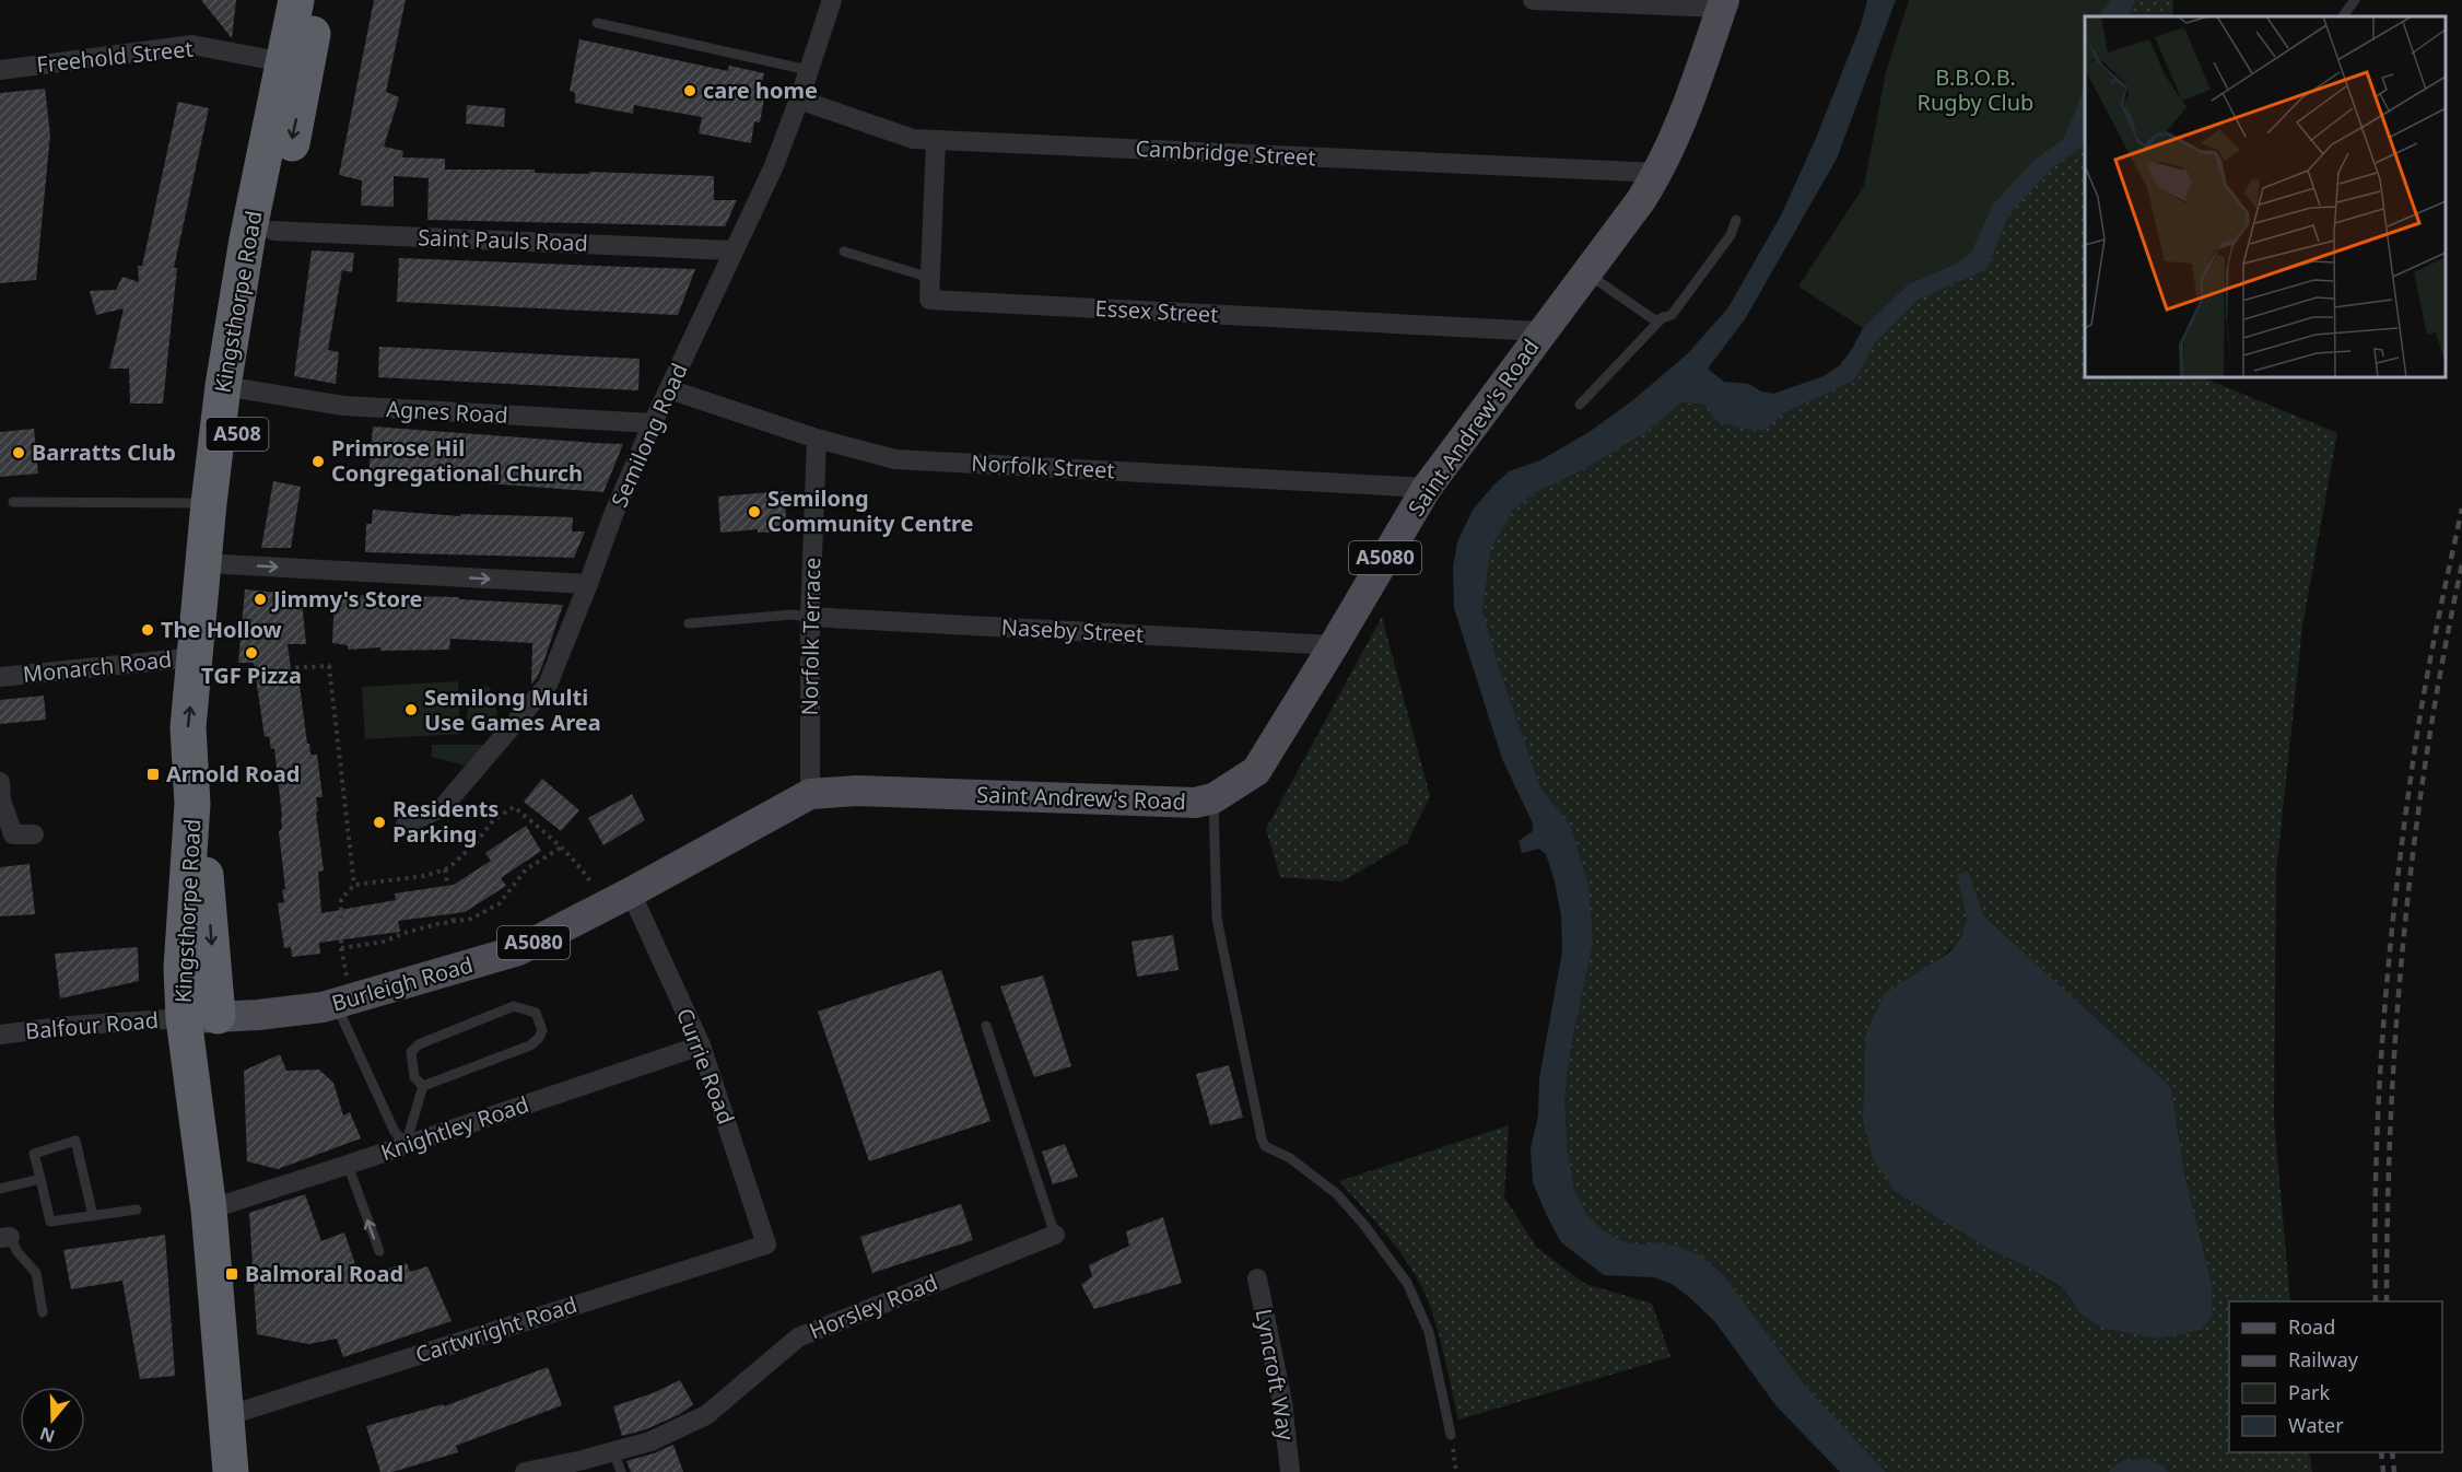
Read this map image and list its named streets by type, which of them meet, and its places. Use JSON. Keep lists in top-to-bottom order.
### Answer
{
  "streets": {
    "highway": ["Kingsthorpe Road", "A508"],
    "main road": ["Saint Andrew's Road", "A5080", "Burleigh Road"],
    "street": [
      "Freehold Street",
      "Cambridge Street",
      "Saint Pauls Road",
      "Essex Street",
      "Agnes Road",
      "Semilong Road",
      "Norfolk Street",
      "Naseby Street",
      "Norfolk Terrace",
      "Monarch Road",
      "Balfour Road",
      "Currie Road",
      "Knightley Road",
      "Horsley Road",
      "Cartwright Road",
      "Lyncroft Way"
    ]
  },
  "crossings": [
    ["Freehold Street", "Kingsthorpe Road"],
    ["Freehold Street", "A508"],
    ["Cambridge Street", "Essex Street"],
    ["Cambridge Street", "Saint Andrew's Road"],
    ["Cambridge Street", "Semilong Road"],
    ["Saint Pauls Road", "Kingsthorpe Road"],
    ["Saint Pauls Road", "Semilong Road"],
    ["Kingsthorpe Road", "Agnes Road"],
    ["Kingsthorpe Road", "A508"],
    ["Kingsthorpe Road", "Monarch Road"],
    ["Kingsthorpe Road", "Burleigh Road"],
    ["Kingsthorpe Road", "Balfour Road"],
    ["Essex Street", "Saint Andrew's Road"],
    ["Agnes Road", "Semilong Road"],
    ["Saint Andrew's Road", "Norfolk Street"],
    ["Saint Andrew's Road", "Naseby Street"],
    ["Saint Andrew's Road", "Burleigh Road"],
    ["A508", "Burleigh Road"],
    ["A508", "Balfour Road"],
    ["A508", "Knightley Road"],
    ["A508", "Cartwright Road"],
    ["Semilong Road", "Norfolk Street"],
    ["Norfolk Street", "Norfolk Terrace"],
    ["Naseby Street", "Norfolk Terrace"],
    ["Norfolk Terrace", "Burleigh Road"],
    ["Burleigh Road", "Balfour Road"],
    ["Burleigh Road", "Currie Road"],
    ["Currie Road", "Knightley Road"],
    ["Currie Road", "Cartwright Road"]
  ],
  "parks": ["B.B.O.B. Rugby Club"],
  "places": {
    "other": [
      "care home",
      "Barratts Club",
      "Primrose Hil Congregational Church",
      "Semilong Community Centre",
      "Jimmy's Store",
      "The Hollow",
      "TGF Pizza",
      "Semilong Multi Use Games Area",
      "Residents Parking"
    ],
    "transit": ["Arnold Road", "Balmoral Road"]
  },
  "legend": [
    "Road",
    "Railway",
    "Park",
    "Water"
  ],
  "north": "bottom"
}
